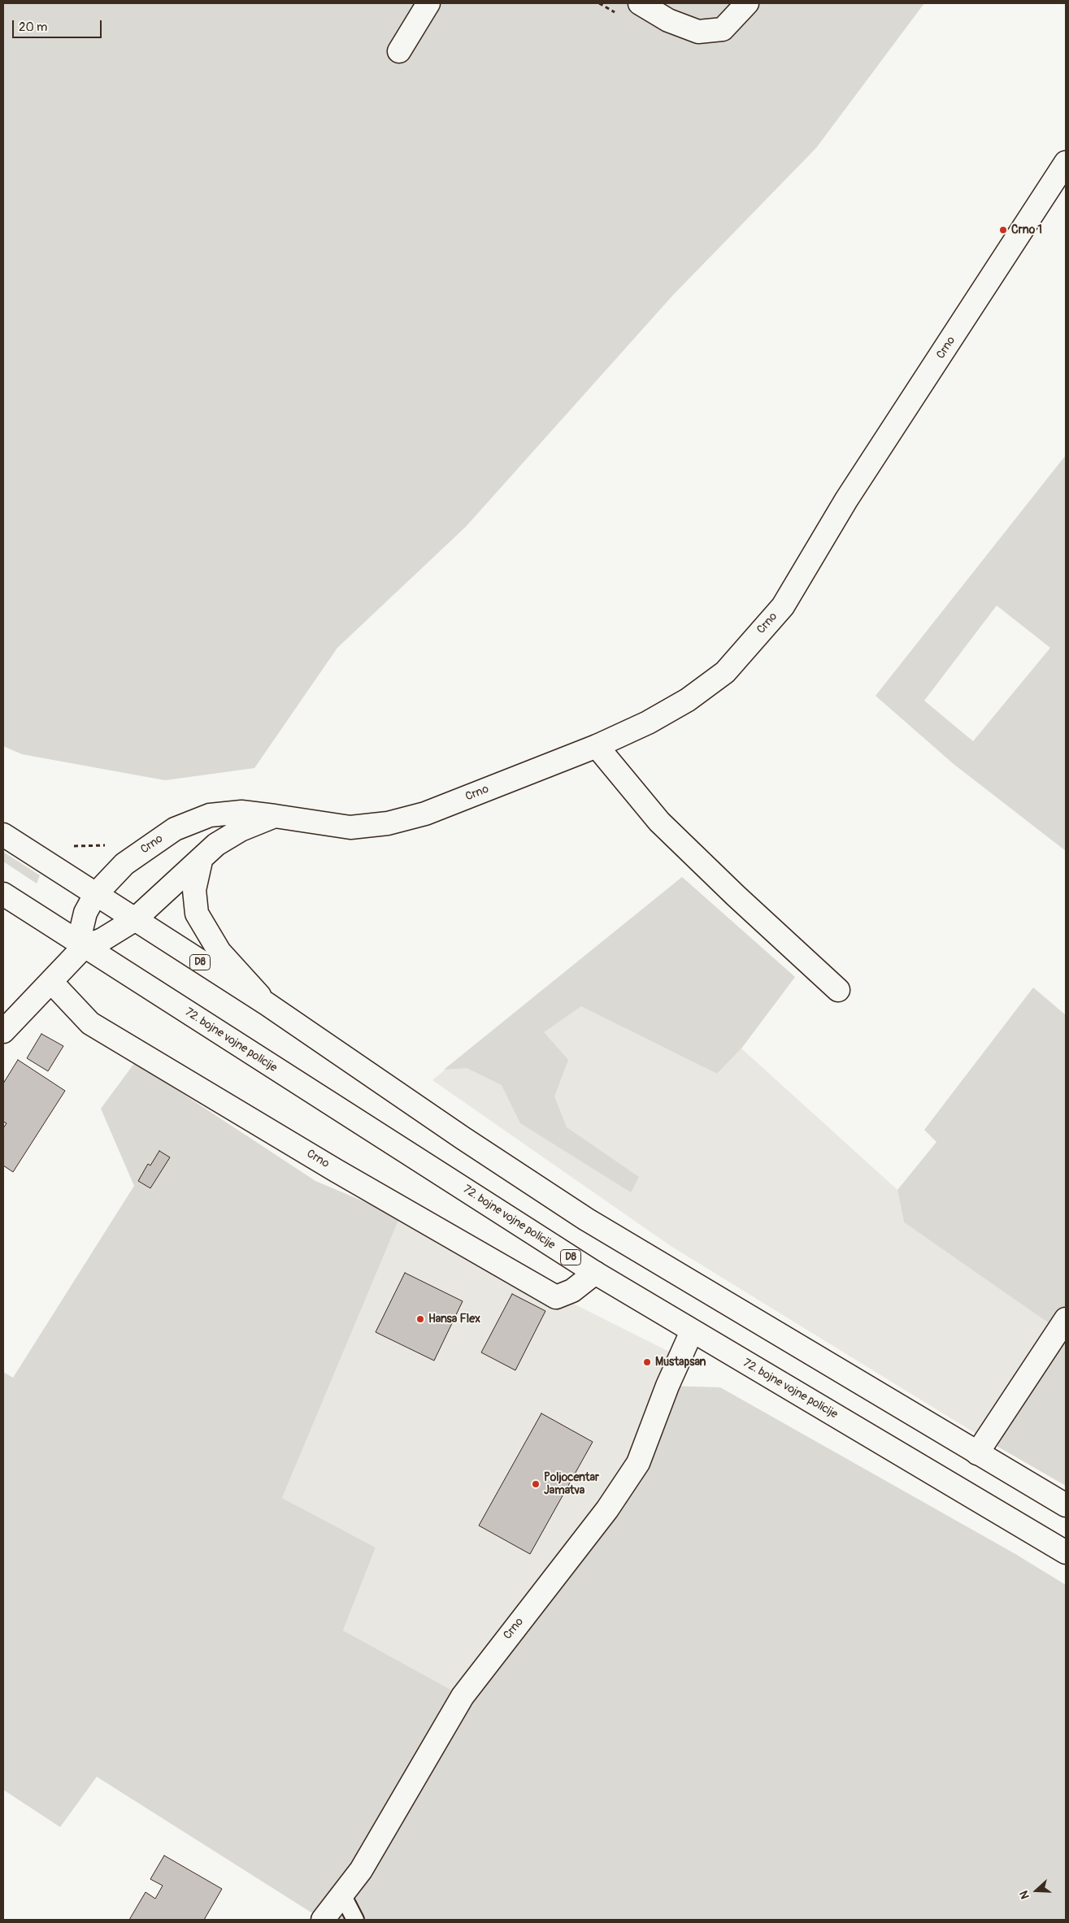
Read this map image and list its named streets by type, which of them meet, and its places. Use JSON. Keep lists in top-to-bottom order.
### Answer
{
  "streets": {
    "street": ["Crno", "D8", "72. bojne vojne policije"]
  },
  "crossings": [
    ["Crno", "D8"],
    ["Crno", "72. bojne vojne policije"],
    ["D8", "72. bojne vojne policije"]
  ],
  "places": [
    "Crno 1",
    "Hansa Flex",
    "Mustapsan",
    "Poljocentar Jamatva"
  ],
  "scale_bar": "20 m",
  "north": "left"
}
